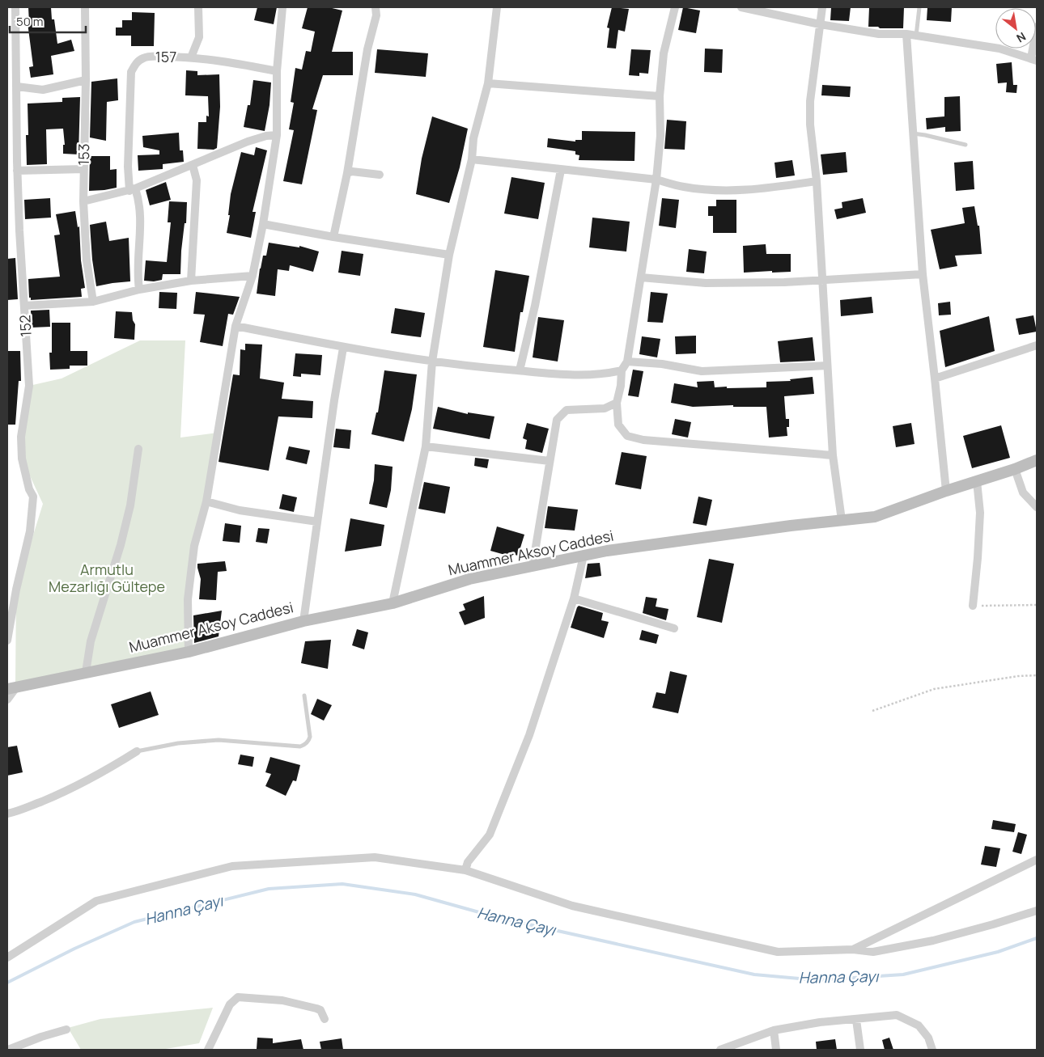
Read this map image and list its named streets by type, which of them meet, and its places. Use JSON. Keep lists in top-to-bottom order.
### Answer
{
  "streets": {
    "street": [
      "157",
      "153",
      "152",
      "Muammer Aksoy Caddesi"
    ]
  },
  "water": ["Hanna Çayı"],
  "parks": ["Armutlu Mezarlığı Gültepe"],
  "scale_bar": "50 m",
  "north": "bottom right"
}
